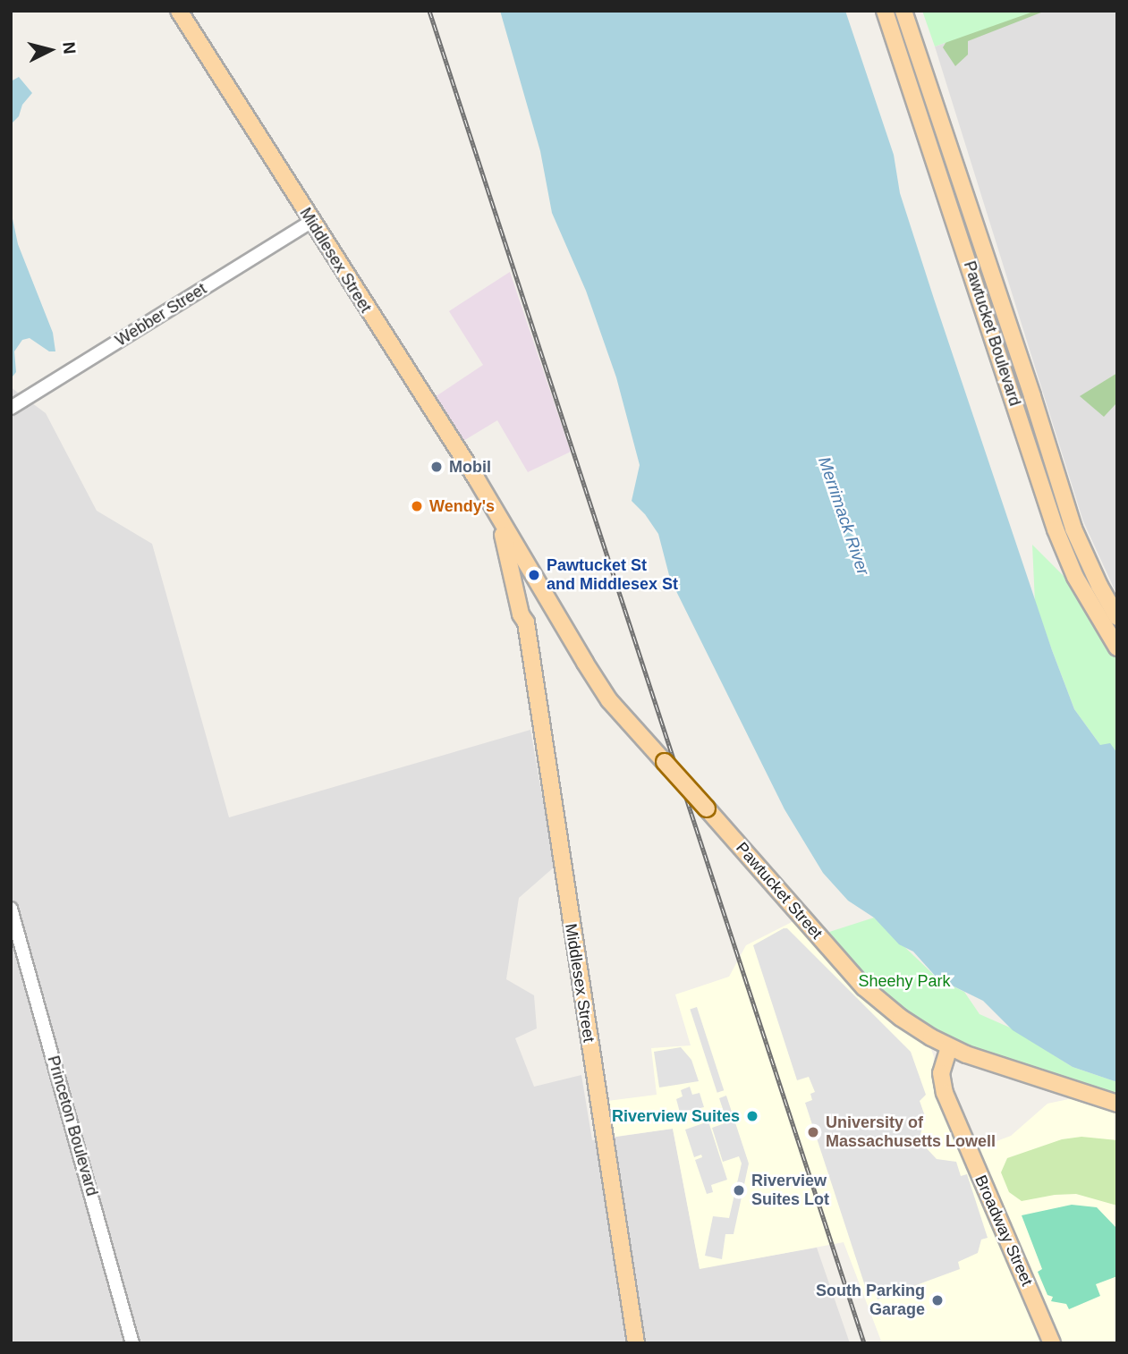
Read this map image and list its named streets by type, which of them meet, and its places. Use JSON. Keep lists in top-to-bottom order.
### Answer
{
  "streets": {
    "main road": [
      "Middlesex Street",
      "Pawtucket Boulevard",
      "Pawtucket Street",
      "Broadway Street"
    ],
    "street": ["Webber Street", "Princeton Boulevard"]
  },
  "crossings": [
    ["Middlesex Street", "Webber Street"],
    ["Middlesex Street", "Pawtucket Street"],
    ["Pawtucket Street", "Broadway Street"]
  ],
  "water": ["Merrimack River"],
  "parks": ["Sheehy Park"],
  "places": [
    "Mobil",
    "Wendy's",
    "Pawtucket St and Middlesex St",
    "Riverview Suites",
    "University of Massachusetts Lowell",
    "Riverview Suites Lot",
    "South Parking Garage"
  ],
  "north": "right"
}
